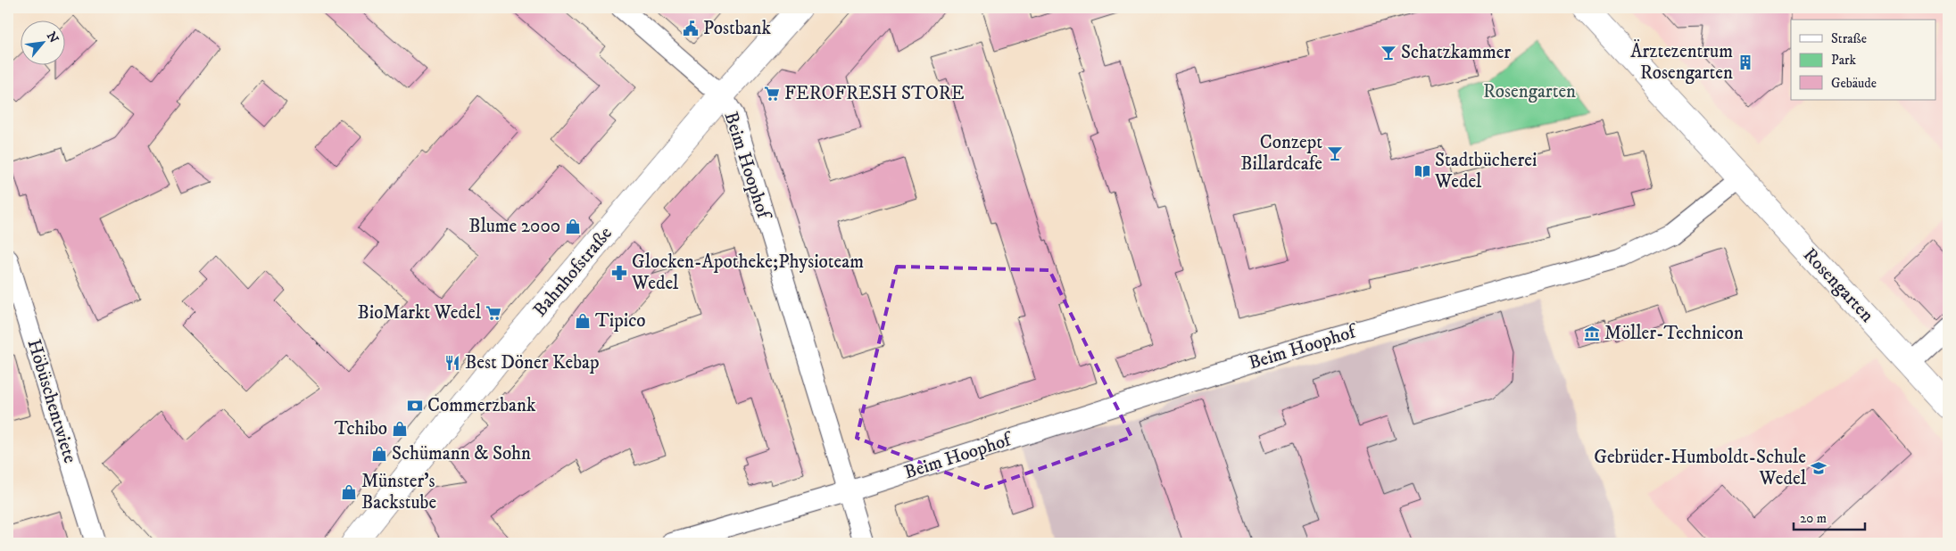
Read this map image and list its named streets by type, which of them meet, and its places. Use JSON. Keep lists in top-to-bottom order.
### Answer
{
  "streets": {
    "street": [
      "Beim Hoophof",
      "Bahnhofstraße",
      "Rosengarten",
      "Höbüschentwiete"
    ]
  },
  "crossings": [
    ["Beim Hoophof", "Bahnhofstraße"],
    ["Beim Hoophof", "Rosengarten"]
  ],
  "parks": ["Rosengarten"],
  "places": {
    "public building": ["Postbank"],
    "bar": ["Schatzkammer", "Conzept Billardcafe"],
    "building": ["Ärztezentrum Rosengarten"],
    "supermarket": ["FEROFRESH STORE", "BioMarkt Wedel"],
    "library": ["Stadtbücherei Wedel"],
    "shop": [
      "Blume 2000",
      "Tipico",
      "Tchibo",
      "Schümann & Sohn",
      "Münster's Backstube"
    ],
    "pharmacy": ["Glocken-Apotheke;Physioteam Wedel"],
    "museum": ["Möller-Technicon"],
    "restaurant": ["Best Döner Kebap"],
    "bank": ["Commerzbank"],
    "school or university": ["Gebrüder-Humboldt-Schule Wedel"]
  },
  "legend": ["Straße", "Park", "Gebäude"],
  "scale_bar": "20 m",
  "north": "top right"
}
